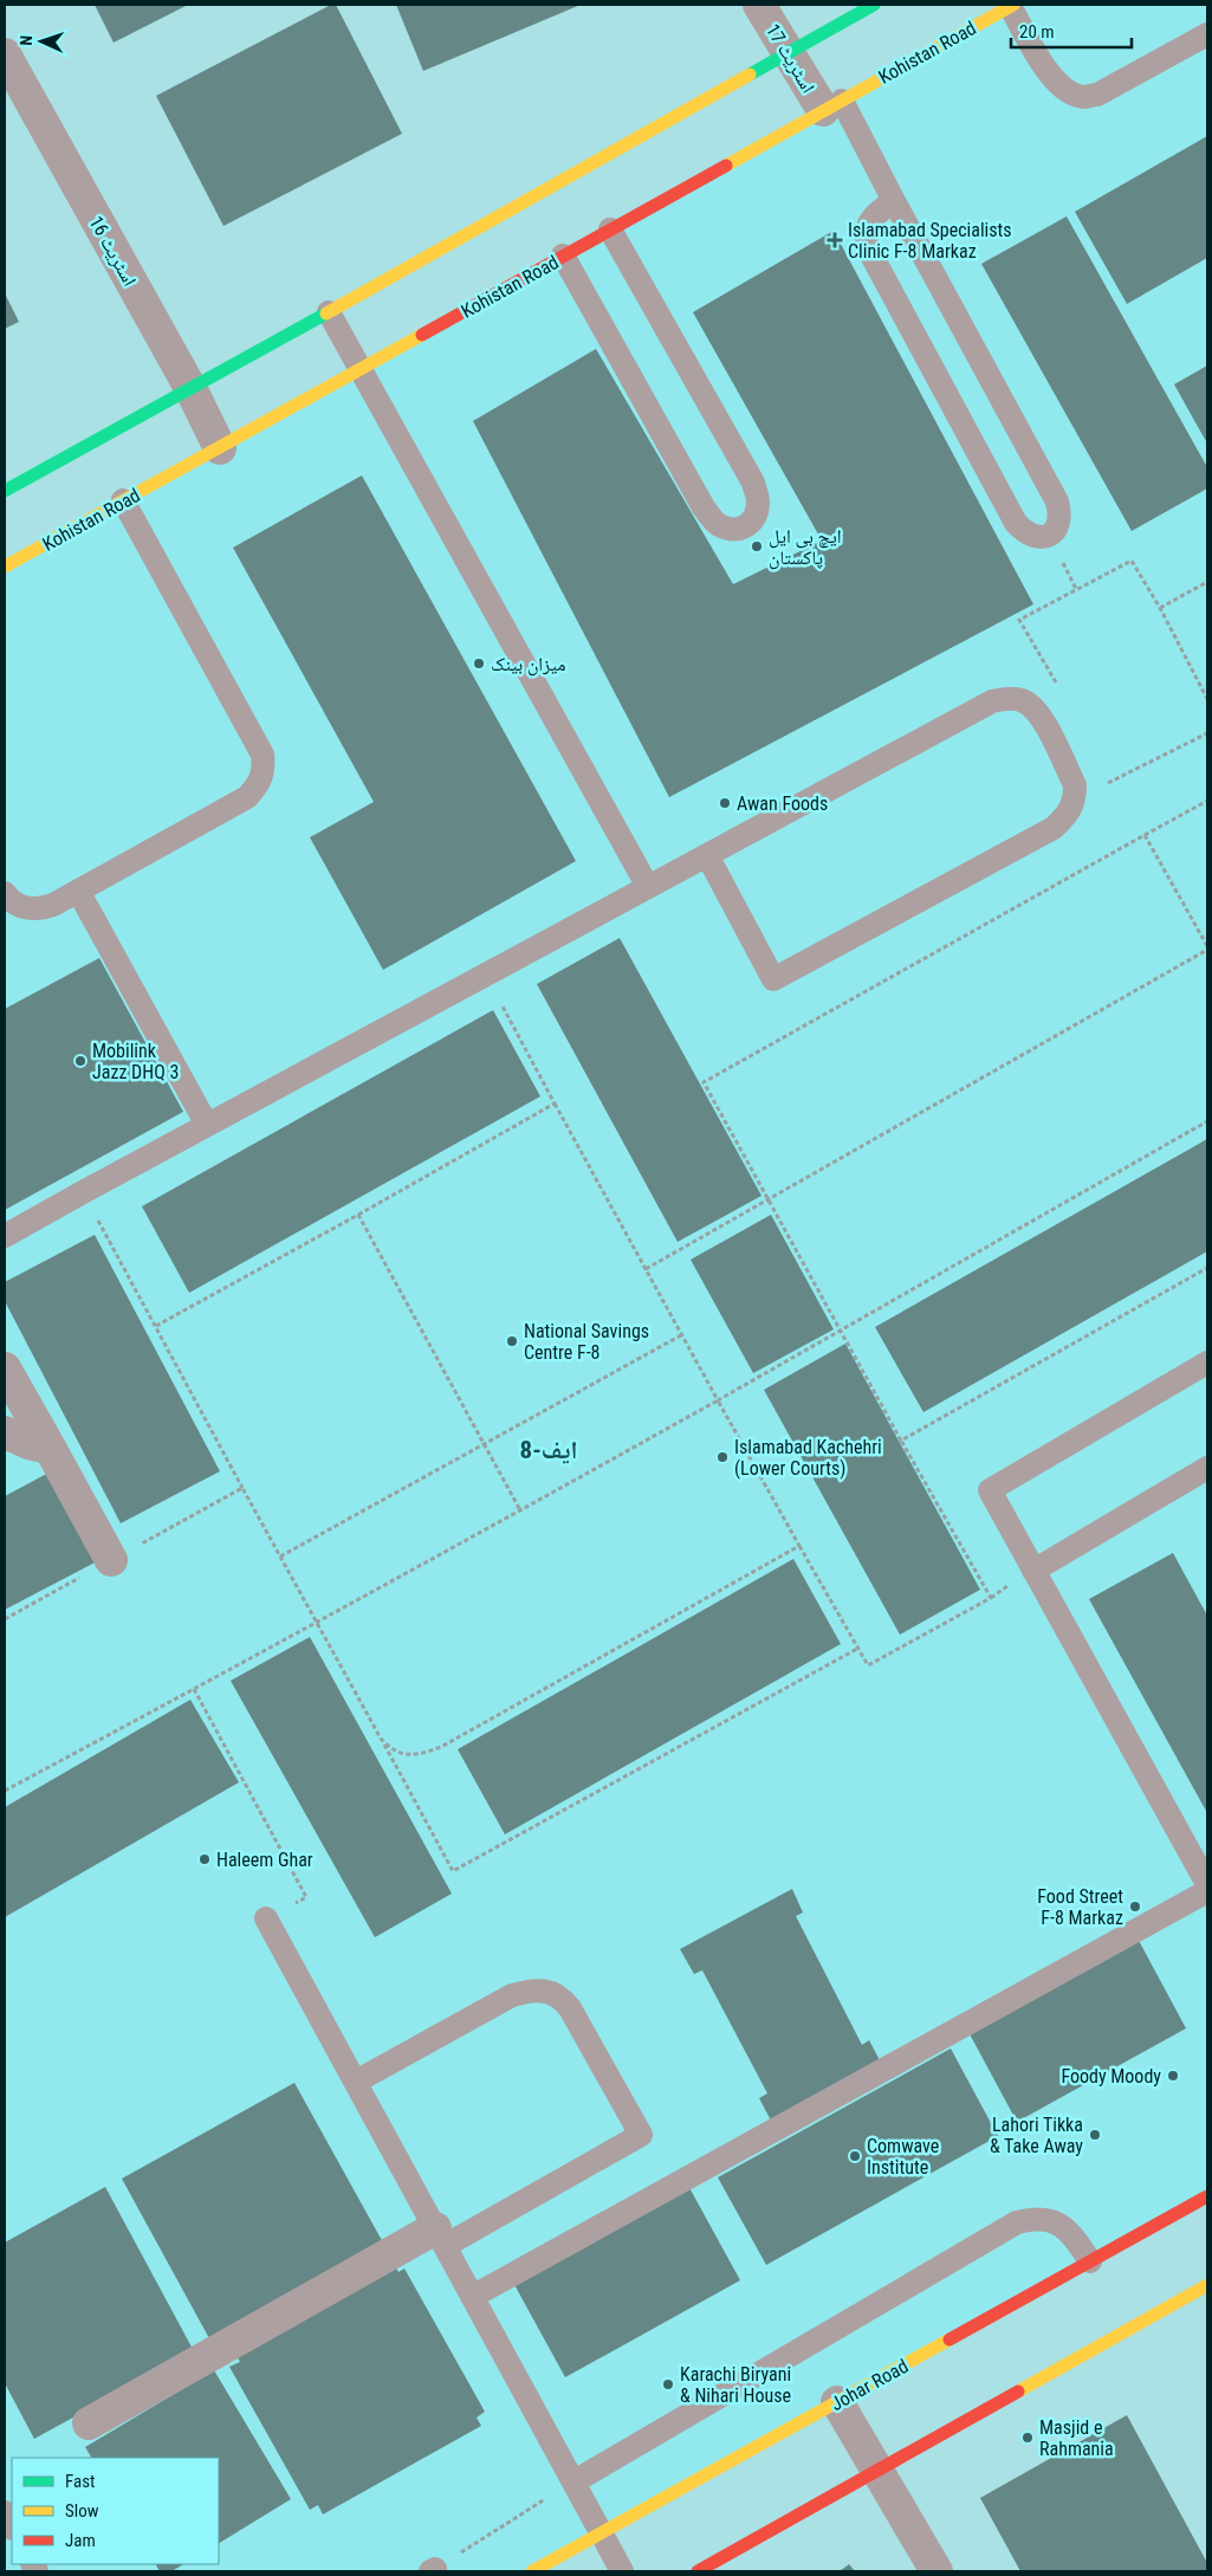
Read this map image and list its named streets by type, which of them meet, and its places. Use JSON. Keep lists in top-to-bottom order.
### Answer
{
  "streets": {
    "street": [
      "Kohistan Road",
      "اسٹریٹ 17",
      "اسٹریٹ 16",
      "Johar Road"
    ]
  },
  "crossings": [
    ["Kohistan Road", "اسٹریٹ 17"],
    ["Kohistan Road", "اسٹریٹ 16"]
  ],
  "districts": ["ایف-8"],
  "places": {
    "health": ["Islamabad Specialists Clinic F-8 Markaz"],
    "other": [
      "ایچ بی ایل پاکستان",
      "میزان بینک",
      "Awan Foods",
      "Mobilink Jazz DHQ 3",
      "National Savings Centre F-8",
      "Islamabad Kachehri (Lower Courts)",
      "Haleem Ghar",
      "Food Street F-8 Markaz",
      "Foody Moody",
      "Lahori Tikka & Take Away",
      "Comwave Institute",
      "Karachi Biryani & Nihari House",
      "Masjid e Rahmania"
    ]
  },
  "legend": ["Fast", "Slow", "Jam"],
  "scale_bar": "20 m",
  "north": "left"
}
